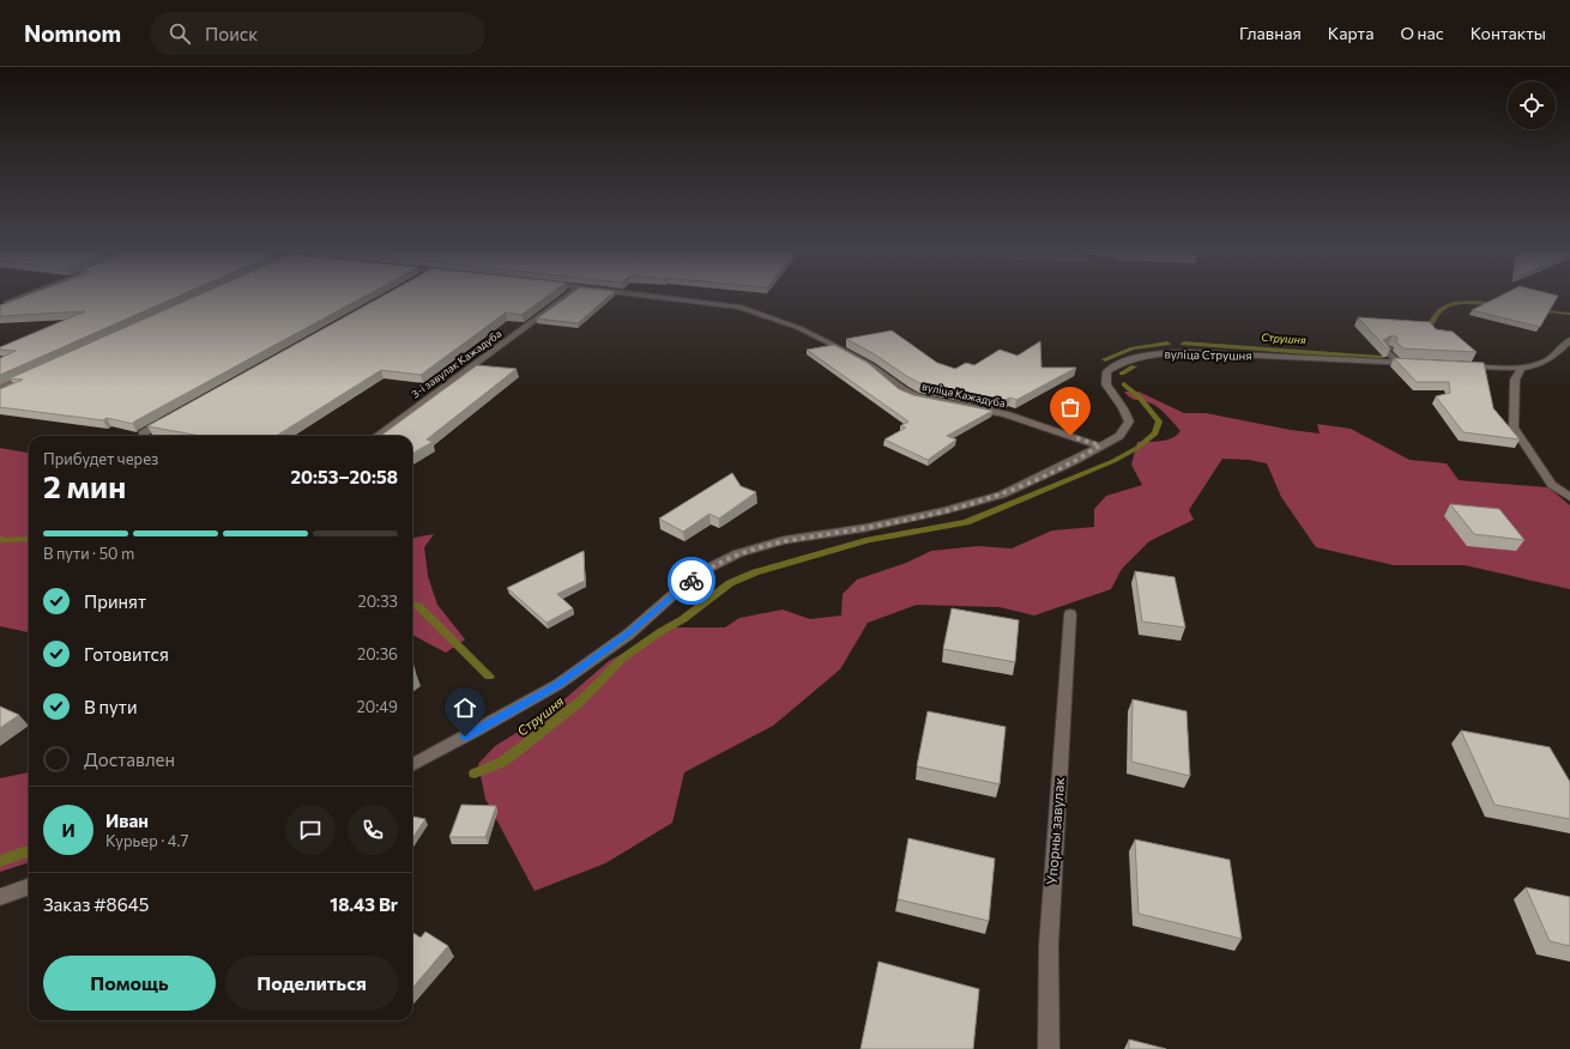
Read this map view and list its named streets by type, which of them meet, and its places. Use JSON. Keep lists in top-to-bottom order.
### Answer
{
  "streets": {
    "street": [
      "вуліца Струшня",
      "3-і завулак Кажадуба",
      "вуліца Кажадуба",
      "Упорны завулак"
    ]
  },
  "crossings": [
    ["вуліца Струшня", "вуліца Кажадуба"]
  ],
  "water": ["Струшня"],
  "page": {
    "header": "Nomnom",
    "search": "Поиск",
    "nav": [
      "Главная",
      "Карта",
      "О нас",
      "Контакты"
    ],
    "heading": ["2 мин", "Прибудет через", "20:53–20:58"],
    "panel": [
      "Иван",
      "Курьер · 4.7",
      "Заказ #8645",
      "18.43 Br"
    ],
    "bar": "В пути · 50 m",
    "list": [
      ["Принят", "20:33"],
      ["Готовится", "20:36"],
      ["В пути", "20:49"],
      "Доставлен"
    ],
    "round": "И",
    "buttons": ["Помощь", "Поделиться"]
  }
}
